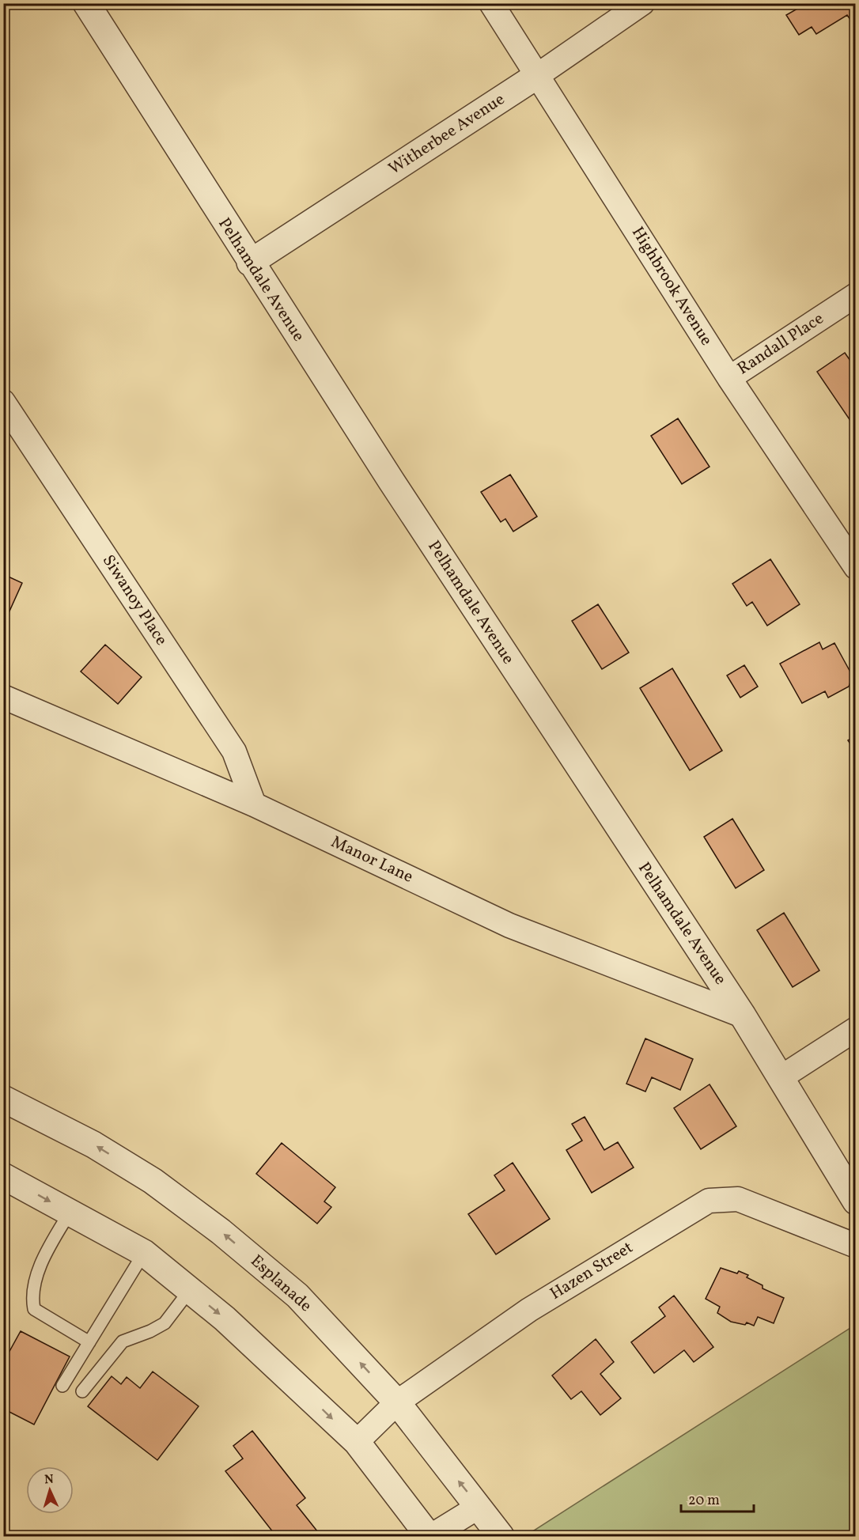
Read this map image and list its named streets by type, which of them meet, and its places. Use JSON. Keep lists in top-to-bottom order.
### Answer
{
  "streets": {
    "street": [
      "Witherbee Avenue",
      "Pelhamdale Avenue",
      "Highbrook Avenue",
      "Randall Place",
      "Siwanoy Place",
      "Manor Lane",
      "Hazen Street",
      "Esplanade"
    ]
  },
  "crossings": [
    ["Witherbee Avenue", "Pelhamdale Avenue"],
    ["Witherbee Avenue", "Highbrook Avenue"],
    ["Pelhamdale Avenue", "Manor Lane"],
    ["Highbrook Avenue", "Randall Place"],
    ["Siwanoy Place", "Manor Lane"],
    ["Hazen Street", "Esplanade"]
  ],
  "scale_bar": "20 m",
  "north": "top"
}
